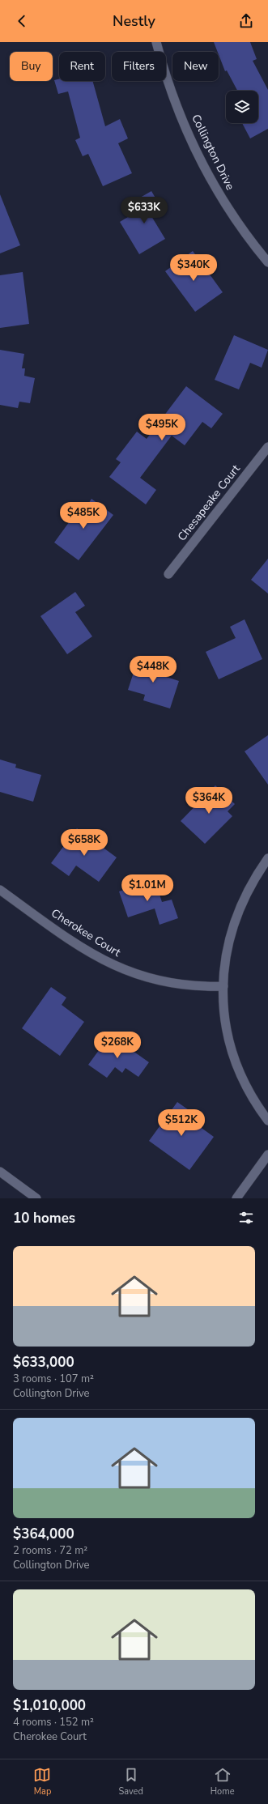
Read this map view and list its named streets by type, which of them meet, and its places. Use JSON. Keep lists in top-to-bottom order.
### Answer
{
  "streets": {
    "street": ["Collington Drive", "Chesapeake Court", "Cherokee Court"]
  },
  "page": {
    "header": "Nestly",
    "chip": [
      "Buy",
      "Rent",
      "Filters",
      "New"
    ],
    "price": [
      "$633K",
      "$340K",
      "$495K",
      "$485K",
      "$448K",
      "$364K",
      "$658K",
      "$1.01M",
      "$268K",
      "$512K"
    ],
    "heading": "10 homes",
    "list": [
      {
        "name": "$633,000",
        "note": "3 rooms · 107 m² · Collington Drive"
      },
      {
        "name": "$364,000",
        "note": "2 rooms · 72 m² · Collington Drive"
      },
      {
        "name": "$1,010,000",
        "note": "4 rooms · 152 m² · Cherokee Court"
      }
    ],
    "tabs": ["Map", "Saved", "Home"]
  }
}
